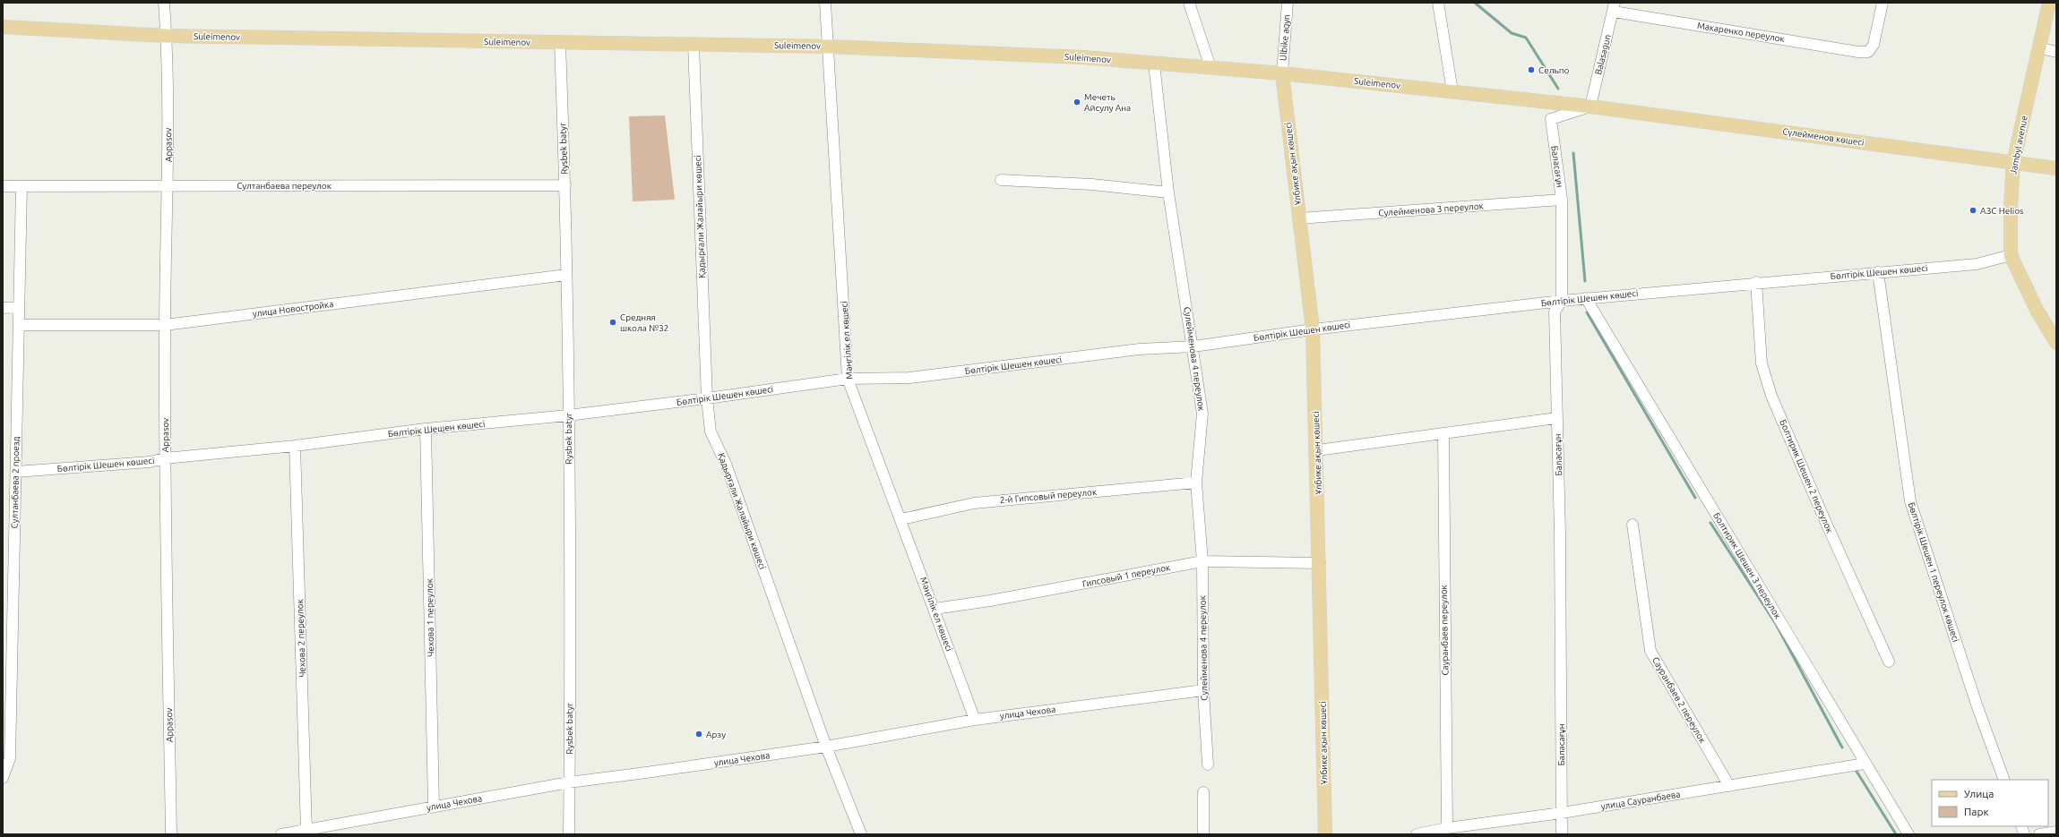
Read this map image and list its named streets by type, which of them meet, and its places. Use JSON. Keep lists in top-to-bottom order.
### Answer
{
  "streets": {
    "main road": [
      "Suleimenov",
      "Сүлейменов көшесі",
      "Jambyl avenue",
      "Ұлбике ақын көшесі"
    ],
    "street": [
      "Макаренко переулок",
      "Ulbike aqyn",
      "Balasagun",
      "Appasov",
      "Rysbek batyr",
      "Баласағұн",
      "Султанбаева переулок",
      "Сулейменова 3 переулок",
      "Қадырғали Жалайыри көшесі",
      "Бөлтірік Шешен көшесі",
      "улица Новостройка",
      "Мәңгілік ел көшесі",
      "Сулейменова 4 переулок",
      "Болтирик Шешен 2 переулок",
      "Султанбаева 2 проезд",
      "2-й Гипсовый переулок",
      "Болтирик Шешен 3 переулок",
      "Бөлтірік Шешен 1 переулок көшесі",
      "Гипсовый 1 переулок",
      "Чехова 1 переулок",
      "Сауранбаев переулок",
      "Чехова 2 переулок",
      "Сауранбаев 2 переулок",
      "улица Чехова",
      "улица Сауранбаева"
    ]
  },
  "crossings": [
    ["Макаренко переулок", "Balasagun"],
    ["Suleimenov", "Ulbike aqyn"],
    ["Suleimenov", "Balasagun"],
    ["Suleimenov", "Сүлейменов көшесі"],
    ["Suleimenov", "Appasov"],
    ["Suleimenov", "Rysbek batyr"],
    ["Suleimenov", "Ұлбике ақын көшесі"],
    ["Suleimenov", "Баласағұн"],
    ["Suleimenov", "Қадырғали Жалайыри көшесі"],
    ["Suleimenov", "Мәңгілік ел көшесі"],
    ["Suleimenov", "Сулейменова 4 переулок"],
    ["Ulbike aqyn", "Ұлбике ақын көшесі"],
    ["Balasagun", "Сүлейменов көшесі"],
    ["Balasagun", "Баласағұн"],
    ["Сүлейменов көшесі", "Jambyl avenue"],
    ["Сүлейменов көшесі", "Баласағұн"],
    ["Appasov", "Султанбаева переулок"],
    ["Appasov", "Бөлтірік Шешен көшесі"],
    ["Appasov", "улица Новостройка"],
    ["Jambyl avenue", "Бөлтірік Шешен көшесі"],
    ["Rysbek batyr", "Султанбаева переулок"],
    ["Rysbek batyr", "Бөлтірік Шешен көшесі"],
    ["Rysbek batyr", "улица Новостройка"],
    ["Rysbek batyr", "улица Чехова"],
    ["Ұлбике ақын көшесі", "Сулейменова 3 переулок"],
    ["Ұлбике ақын көшесі", "Бөлтірік Шешен көшесі"],
    ["Ұлбике ақын көшесі", "Гипсовый 1 переулок"],
    ["Баласағұн", "Сулейменова 3 переулок"],
    ["Баласағұн", "Бөлтірік Шешен көшесі"],
    ["Баласағұн", "улица Сауранбаева"],
    ["Султанбаева переулок", "Султанбаева 2 проезд"],
    ["Қадырғали Жалайыри көшесі", "Бөлтірік Шешен көшесі"],
    ["Қадырғали Жалайыри көшесі", "улица Чехова"],
    ["Бөлтірік Шешен көшесі", "Мәңгілік ел көшесі"],
    ["Бөлтірік Шешен көшесі", "Сулейменова 4 переулок"],
    ["Бөлтірік Шешен көшесі", "Болтирик Шешен 2 переулок"],
    ["Бөлтірік Шешен көшесі", "Султанбаева 2 проезд"],
    ["Бөлтірік Шешен көшесі", "Болтирик Шешен 3 переулок"],
    ["Бөлтірік Шешен көшесі", "Бөлтірік Шешен 1 переулок көшесі"],
    ["Бөлтірік Шешен көшесі", "Чехова 1 переулок"],
    ["Бөлтірік Шешен көшесі", "Чехова 2 переулок"],
    ["улица Новостройка", "Султанбаева 2 проезд"],
    ["Мәңгілік ел көшесі", "2-й Гипсовый переулок"],
    ["Мәңгілік ел көшесі", "Гипсовый 1 переулок"],
    ["Мәңгілік ел көшесі", "улица Чехова"],
    ["Сулейменова 4 переулок", "2-й Гипсовый переулок"],
    ["Сулейменова 4 переулок", "Гипсовый 1 переулок"],
    ["Сулейменова 4 переулок", "улица Чехова"],
    ["Болтирик Шешен 3 переулок", "улица Сауранбаева"],
    ["Чехова 1 переулок", "улица Чехова"],
    ["Сауранбаев переулок", "улица Сауранбаева"],
    ["Чехова 2 переулок", "улица Чехова"],
    ["Сауранбаев 2 переулок", "улица Сауранбаева"]
  ],
  "places": [
    "Сельпо",
    "Мечеть Айсулу Ана",
    "АЗС Helios",
    "Средняя школа №32",
    "Арзу"
  ],
  "legend": ["Улица", "Парк"]
}
